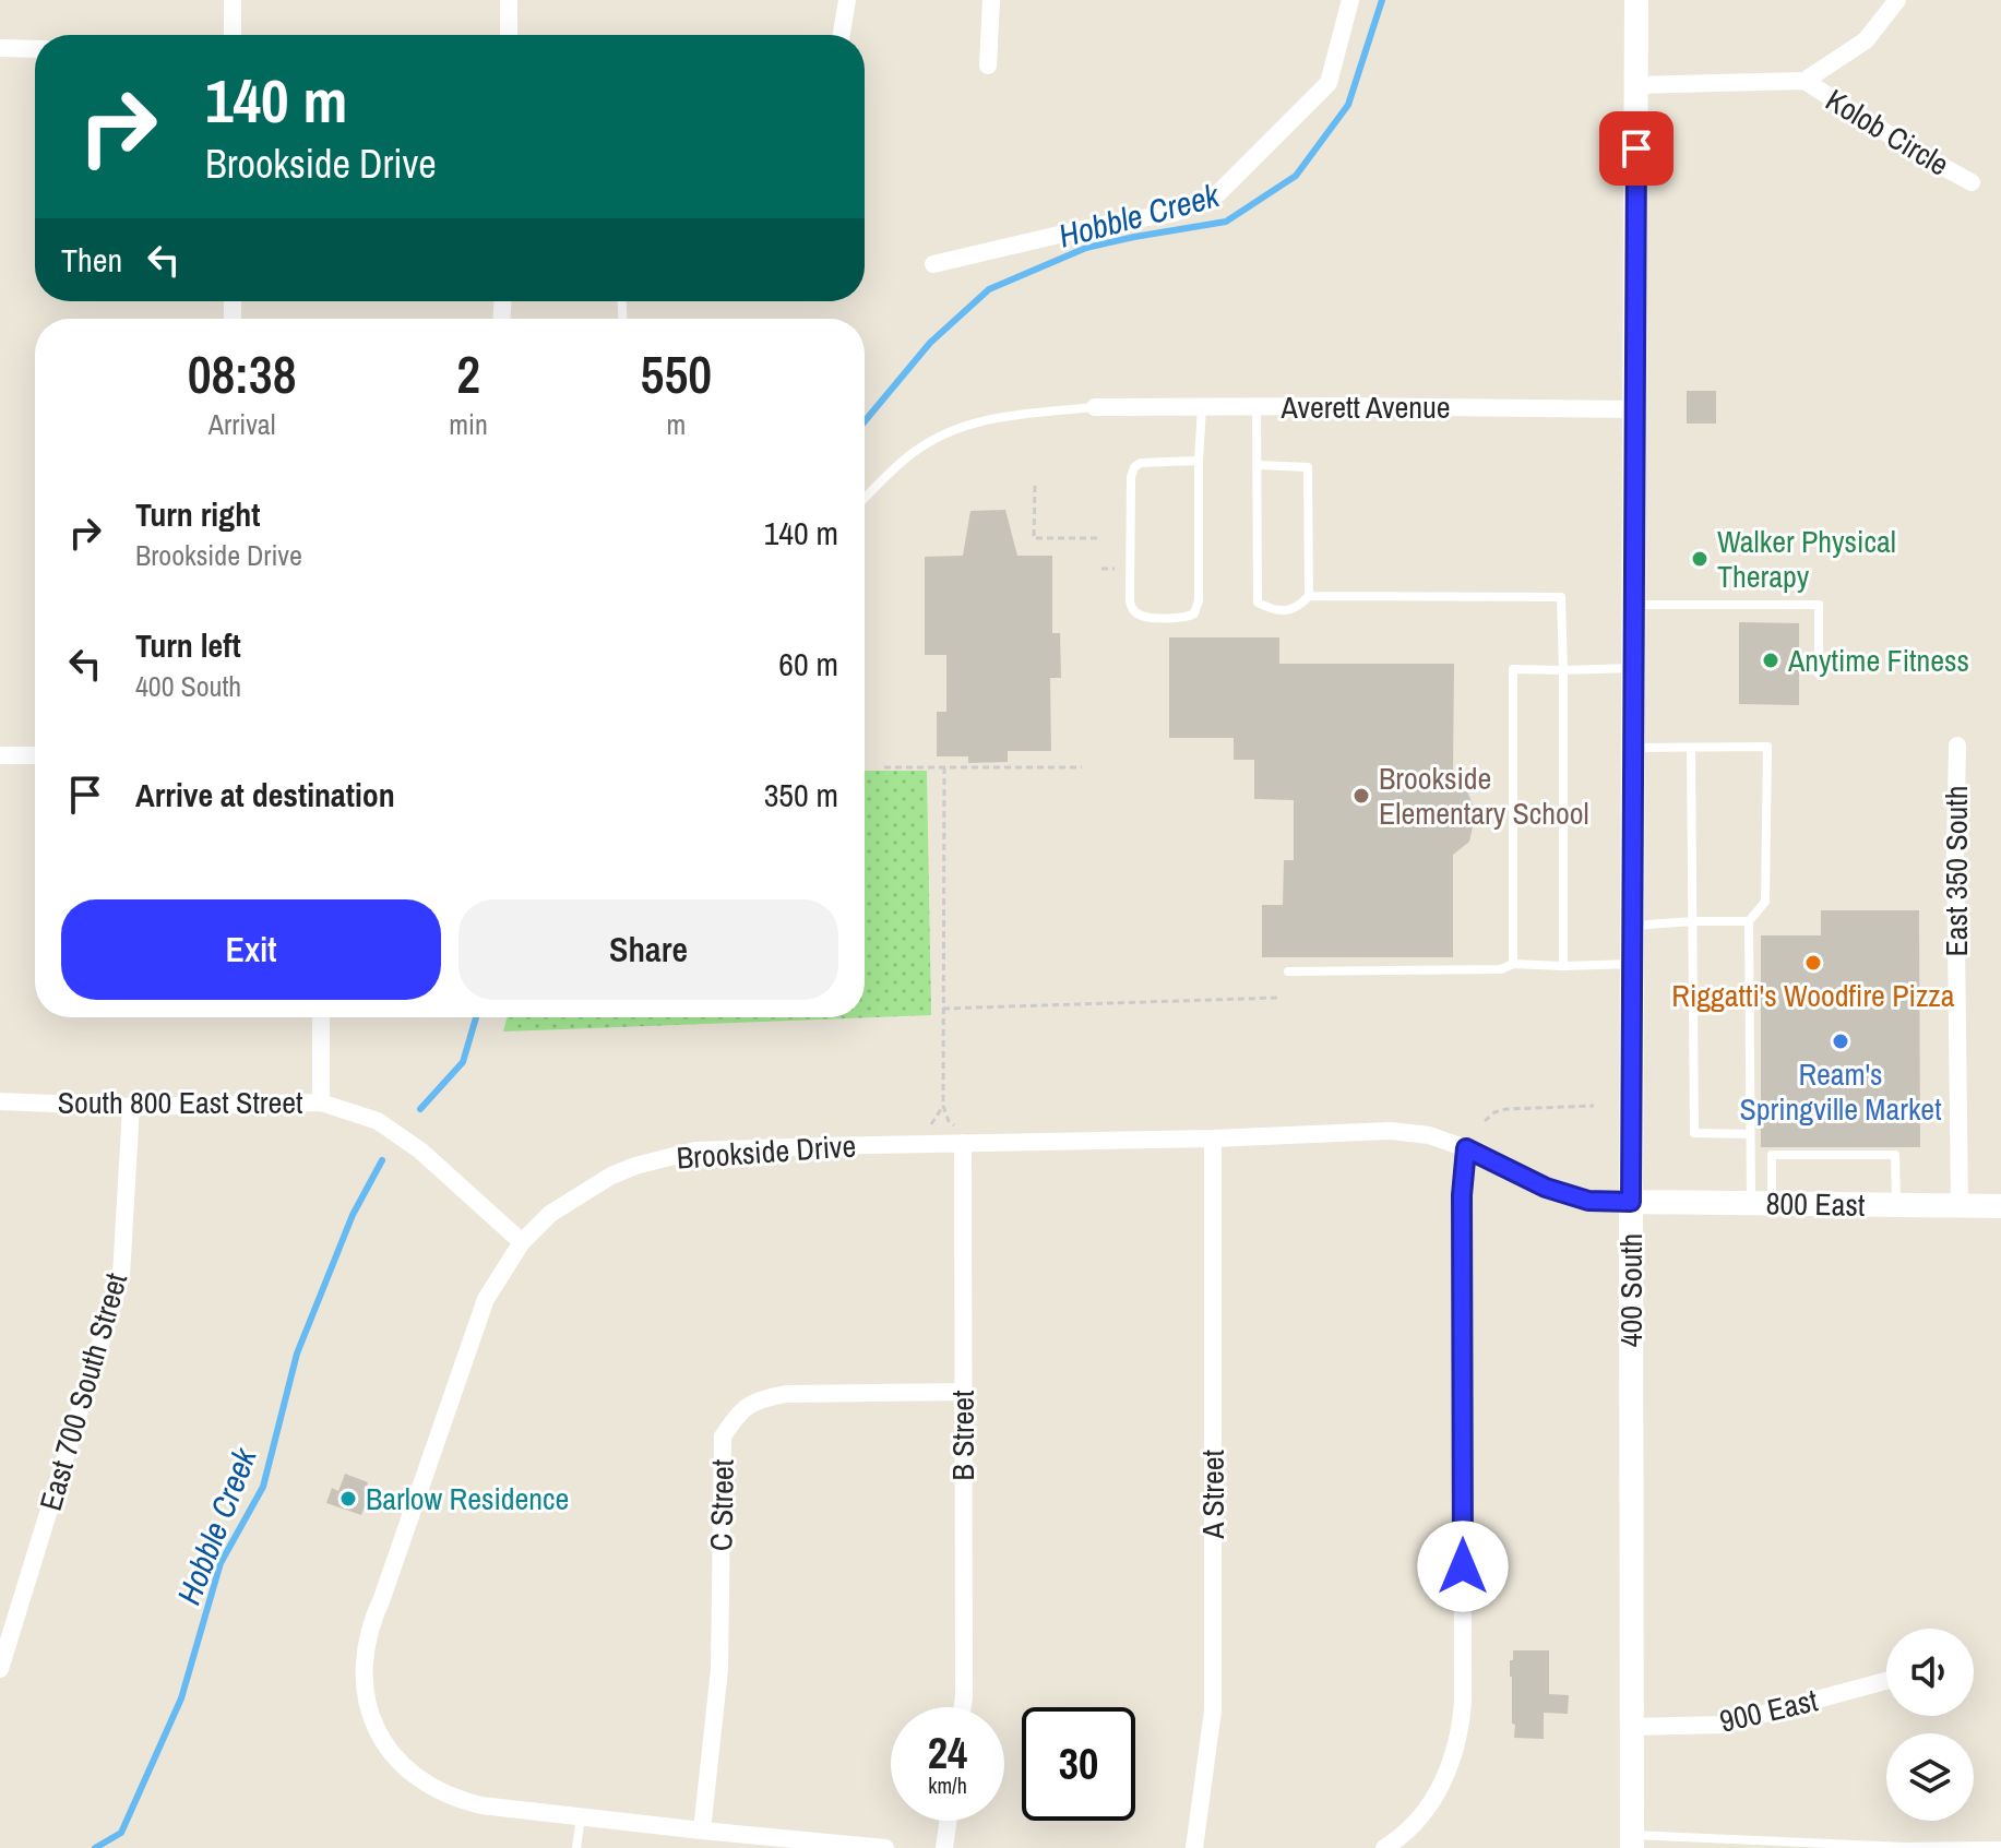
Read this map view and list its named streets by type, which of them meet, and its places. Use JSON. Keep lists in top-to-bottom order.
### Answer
{
  "streets": {
    "main road": ["800 East", "400 South"],
    "street": [
      "Kolob Circle",
      "Averett Avenue",
      "East 350 South",
      "South 800 East Street",
      "Brookside Drive",
      "East 700 South Street",
      "B Street",
      "A Street",
      "C Street",
      "900 East"
    ]
  },
  "crossings": [
    ["Averett Avenue", "400 South"],
    ["East 350 South", "800 East"],
    ["South 800 East Street", "Brookside Drive"],
    ["South 800 East Street", "East 700 South Street"],
    ["Brookside Drive", "800 East"],
    ["Brookside Drive", "400 South"],
    ["Brookside Drive", "B Street"],
    ["Brookside Drive", "A Street"],
    ["Brookside Drive", "C Street"],
    ["800 East", "400 South"],
    ["400 South", "900 East"],
    ["B Street", "C Street"]
  ],
  "water": ["Hobble Creek"],
  "places": [
    "Walker Physical Therapy",
    "Anytime Fitness",
    "Brookside Elementary School",
    "Riggatti's Woodfire Pizza",
    "Ream's Springville Market",
    "Barlow Residence"
  ],
  "page": {
    "turn": ["140 m", "Brookside Drive"],
    "then": "Then",
    "eta": [
      "08:38",
      "Arrival",
      "2",
      "min",
      "550",
      "m"
    ],
    "list": [
      {
        "name": "Turn right",
        "note": "Brookside Drive",
        "value": "140 m"
      },
      {
        "name": "Turn left",
        "note": "400 South",
        "value": "60 m"
      },
      {
        "name": "Arrive at destination",
        "value": "350 m"
      }
    ],
    "buttons": ["Exit", "Share"],
    "speed": "24 km/h",
    "limit": "30"
  }
}
